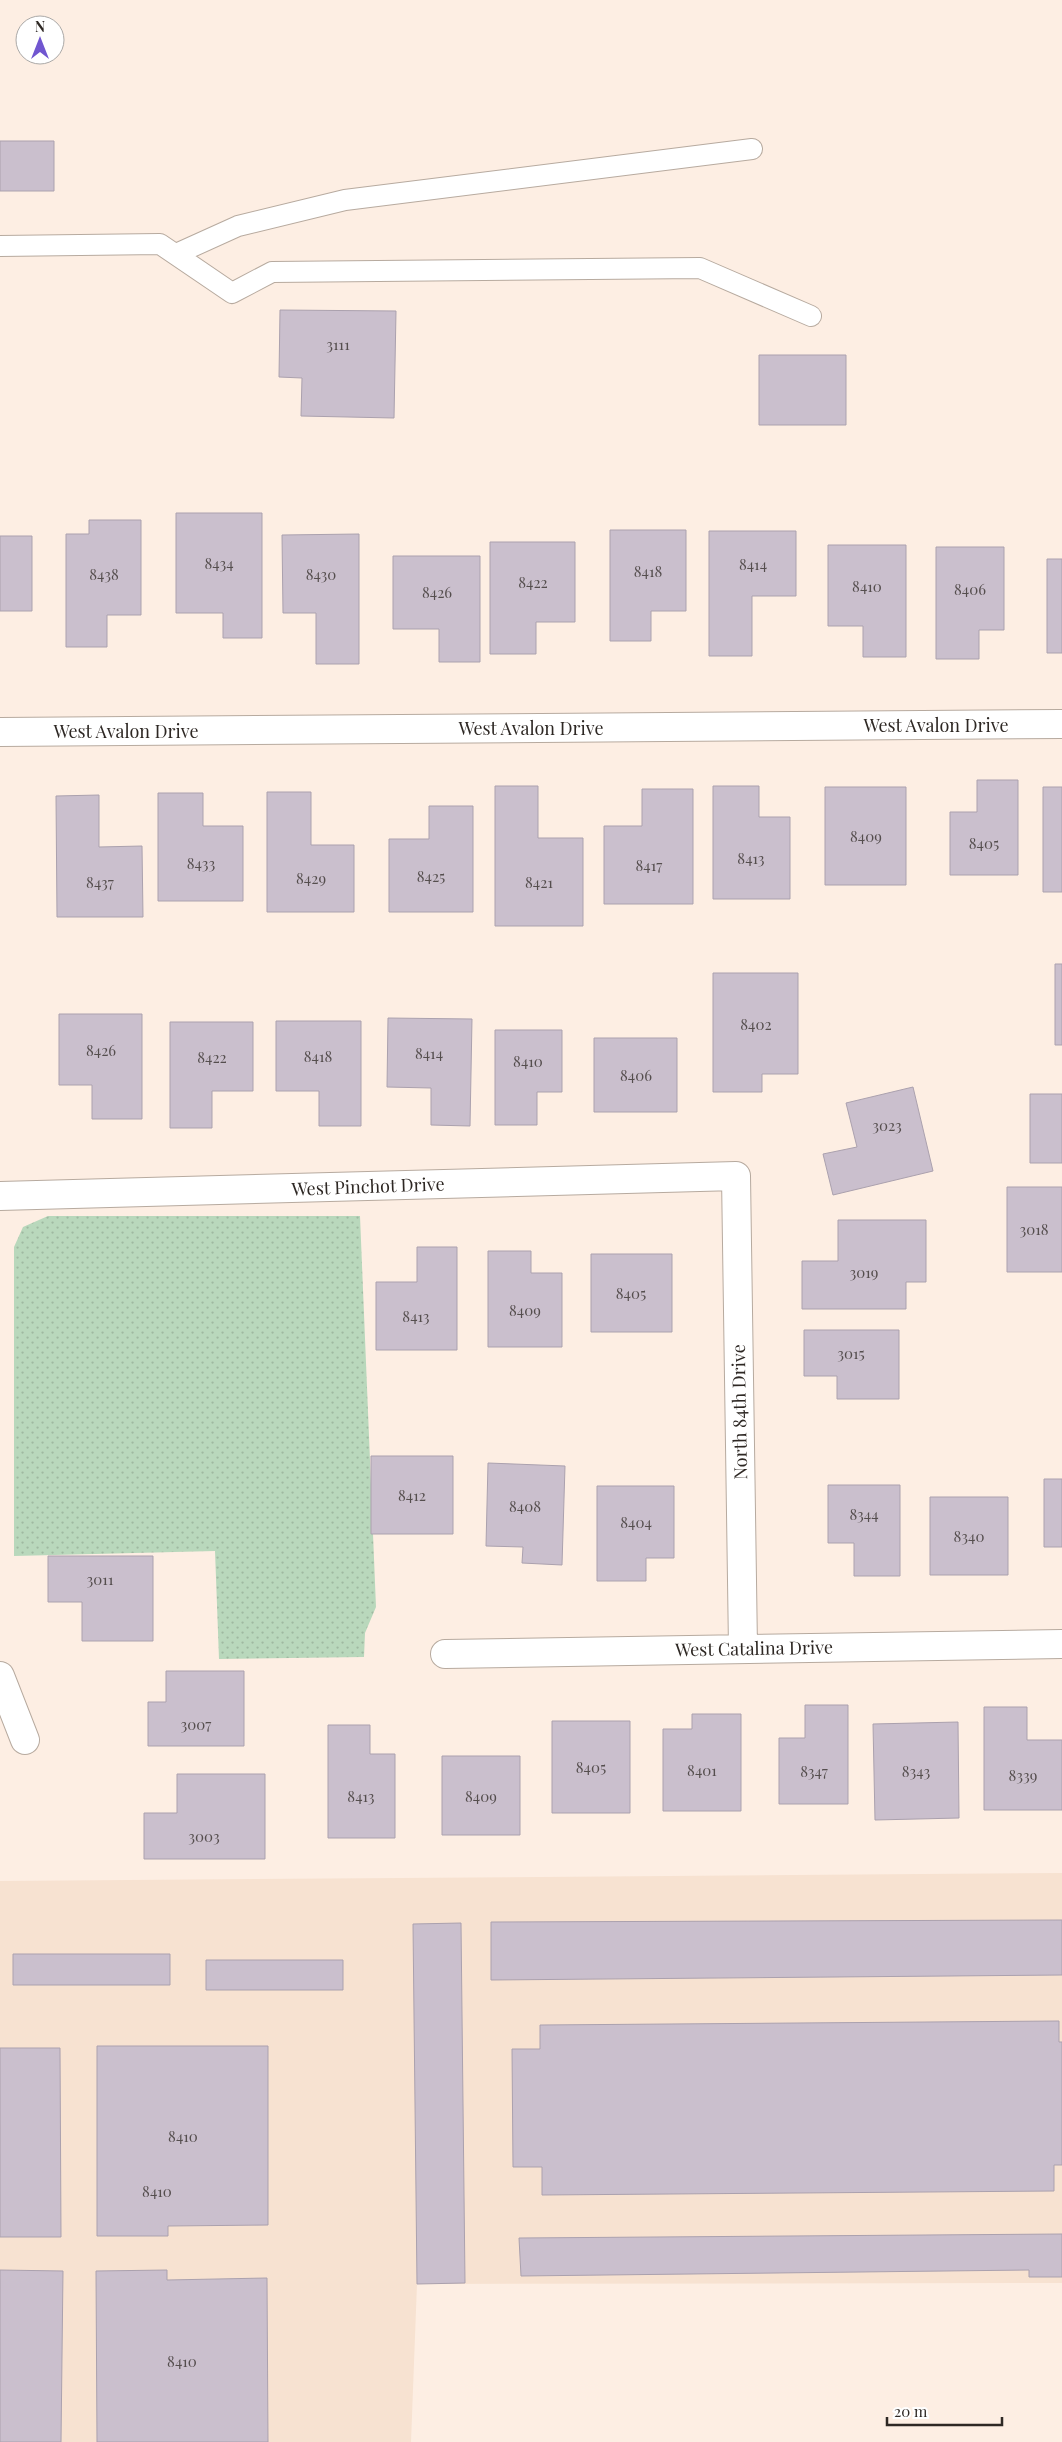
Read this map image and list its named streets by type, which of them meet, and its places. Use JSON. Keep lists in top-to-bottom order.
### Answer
{
  "streets": {
    "street": [
      "West Avalon Drive",
      "West Pinchot Drive",
      "North 84th Drive",
      "West Catalina Drive"
    ]
  },
  "crossings": [
    ["West Pinchot Drive", "North 84th Drive"],
    ["North 84th Drive", "West Catalina Drive"]
  ],
  "house_numbers": [
    "3111",
    "8434",
    "8414",
    "8418",
    "8438",
    "8430",
    "8422",
    "8410",
    "8406",
    "8426",
    "8409",
    "8405",
    "8413",
    "8433",
    "8417",
    "8425",
    "8429",
    "8437",
    "8421",
    "8402",
    "8426",
    "8414",
    "8418",
    "8422",
    "8410",
    "8406",
    "3023",
    "3018",
    "3019",
    "8405",
    "8409",
    "8413",
    "3015",
    "8412",
    "8408",
    "8344",
    "8404",
    "8340",
    "3011",
    "3007",
    "8405",
    "8401",
    "8347",
    "8343",
    "8339",
    "8413",
    "8409",
    "3003",
    "8410",
    "8410",
    "8410"
  ],
  "scale_bar": "20 m",
  "north": "top"
}
